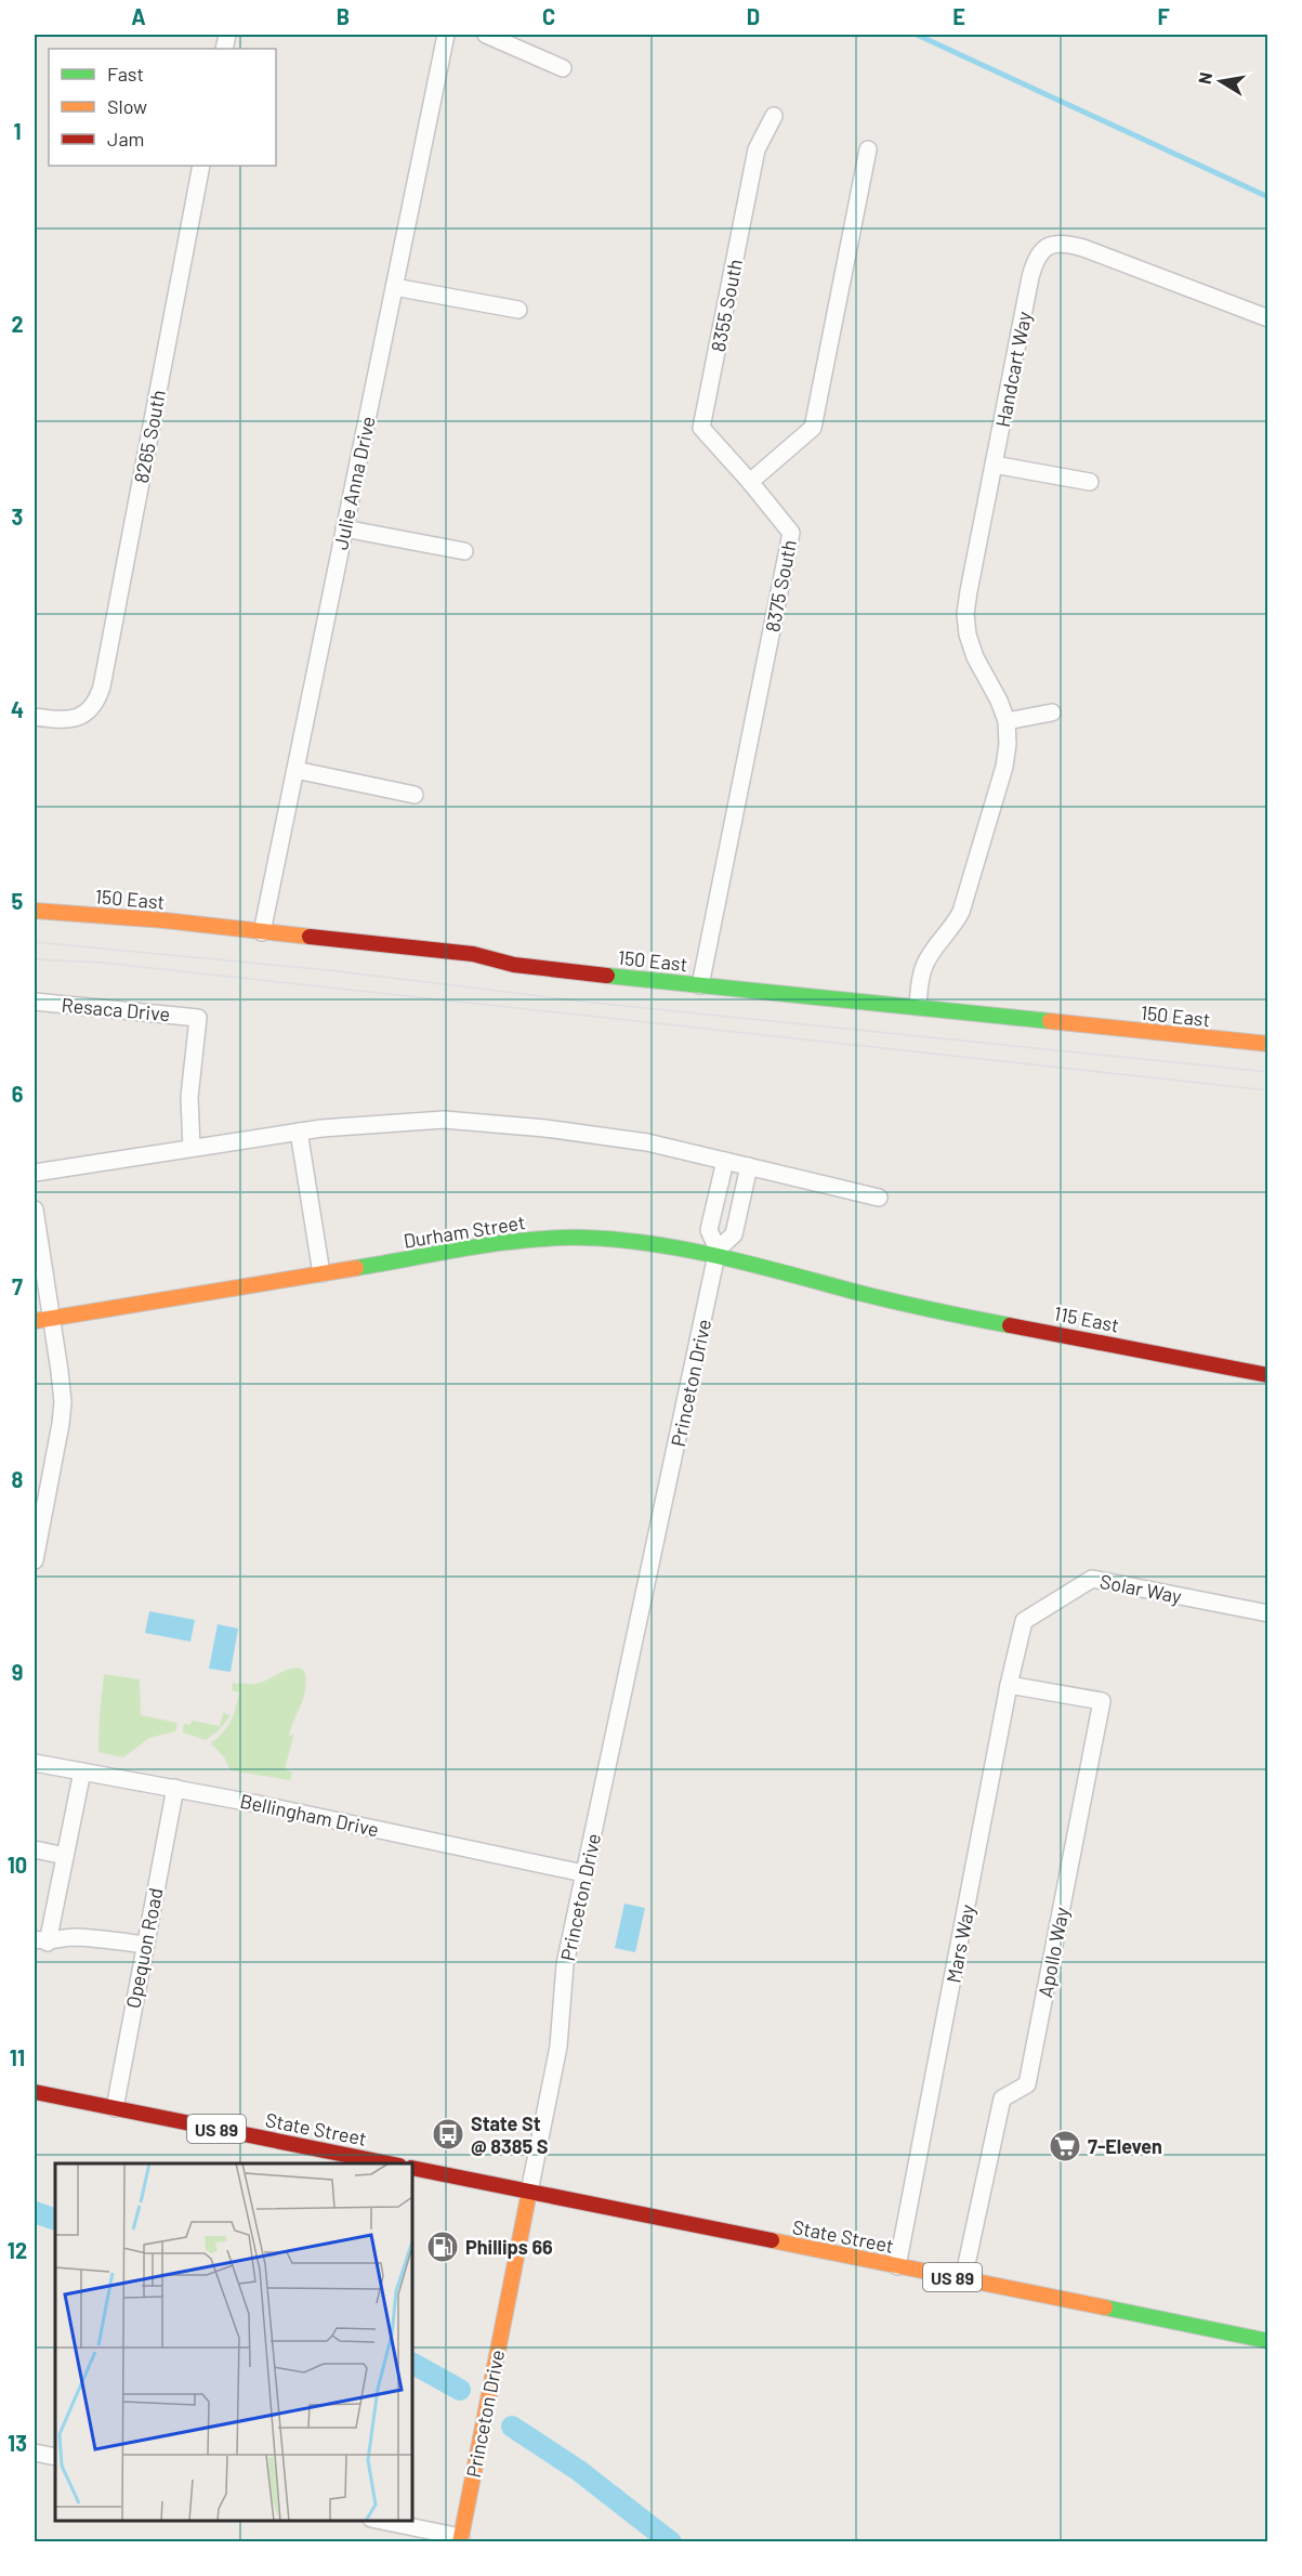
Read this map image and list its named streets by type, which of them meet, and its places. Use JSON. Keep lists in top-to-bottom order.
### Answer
{
  "streets": {
    "street": [
      "8355 South",
      "Handcart Way",
      "8265 South",
      "Julie Anna Drive",
      "8375 South",
      "150 East",
      "Resaca Drive",
      "Durham Street",
      "115 East",
      "Princeton Drive",
      "Solar Way",
      "Bellingham Drive",
      "Mars Way",
      "Opequon Road",
      "Apollo Way",
      "US 89",
      "State Street"
    ]
  },
  "crossings": [
    ["8355 South", "8375 South"],
    ["Handcart Way", "150 East"],
    ["Julie Anna Drive", "150 East"],
    ["8375 South", "150 East"],
    ["Durham Street", "115 East"],
    ["Durham Street", "Princeton Drive"],
    ["Princeton Drive", "Bellingham Drive"],
    ["Princeton Drive", "State Street"],
    ["Solar Way", "Mars Way"],
    ["Bellingham Drive", "Opequon Road"],
    ["Mars Way", "Apollo Way"],
    ["Mars Way", "State Street"],
    ["Opequon Road", "State Street"],
    ["Apollo Way", "State Street"]
  ],
  "places": {
    "bus stop": ["State St @ 8385 S"],
    "supermarket": ["7-Eleven"],
    "fuel station": ["Phillips 66"]
  },
  "legend": ["Fast", "Slow", "Jam"],
  "north": "left",
  "grid": {
    "columns": [
      "A",
      "B",
      "C",
      "D",
      "E",
      "F"
    ],
    "rows": [
      "1",
      "2",
      "3",
      "4",
      "5",
      "6",
      "7",
      "8",
      "9",
      "10",
      "11",
      "12",
      "13"
    ]
  }
}
